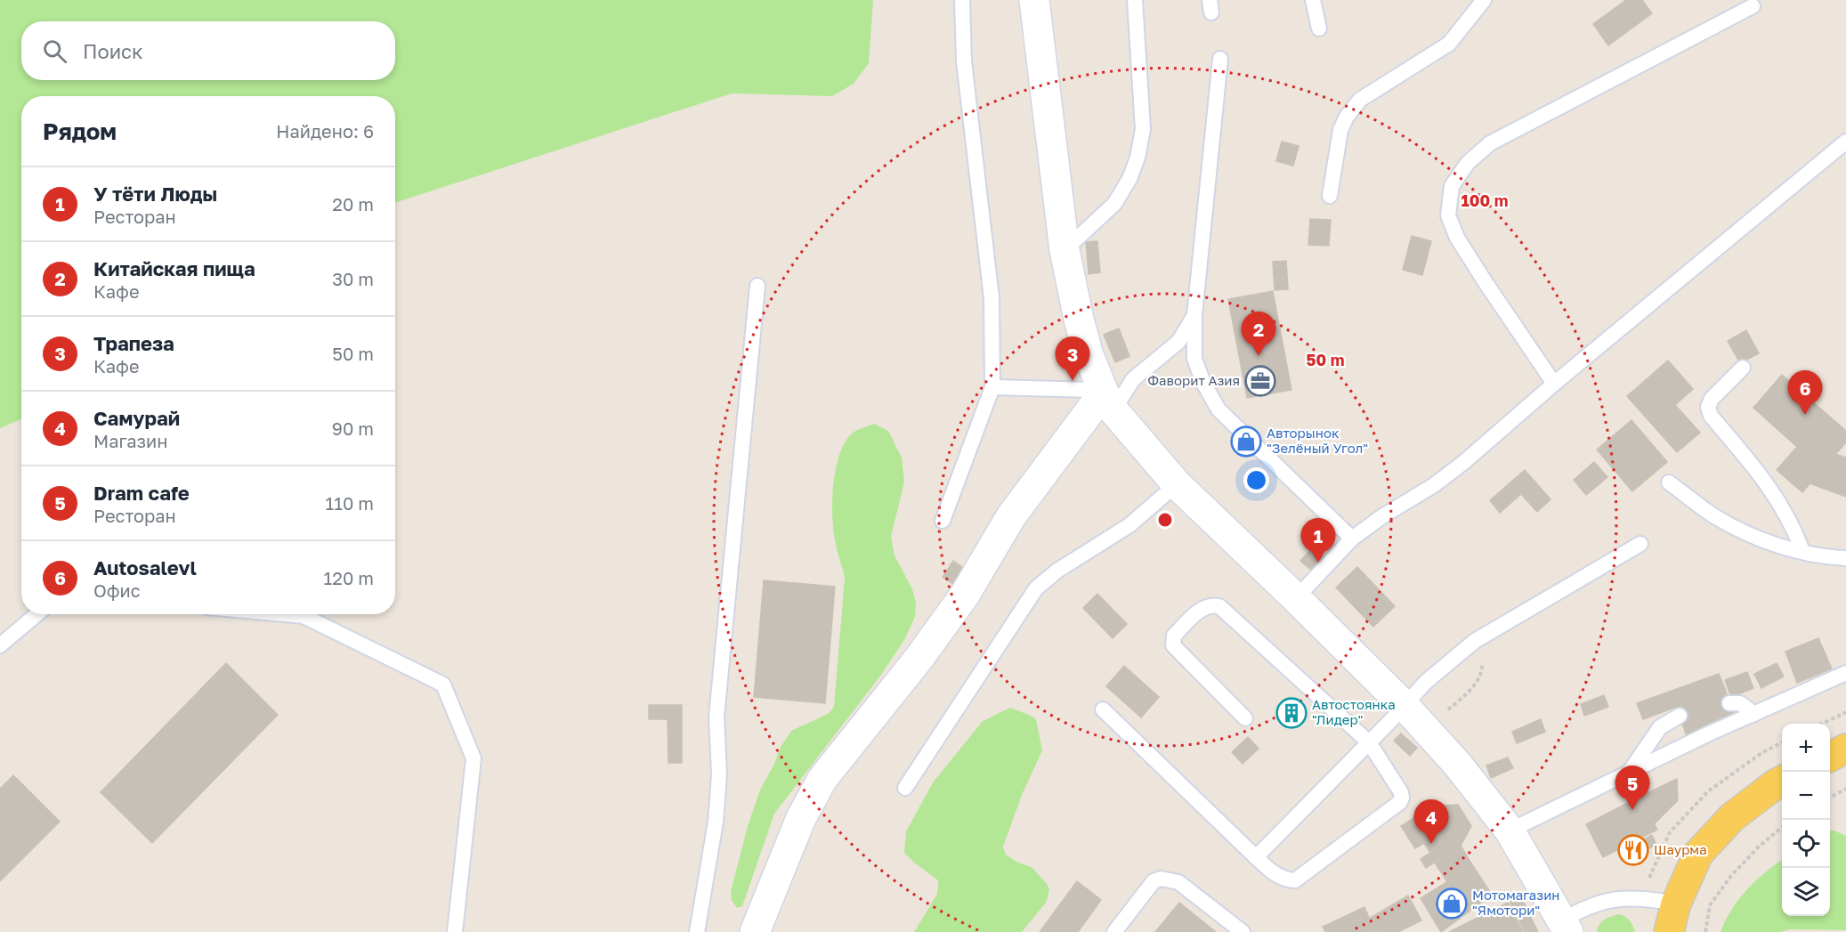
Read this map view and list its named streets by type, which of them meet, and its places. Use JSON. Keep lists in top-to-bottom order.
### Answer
{
  "places": {
    "office": ["Фаворит Азия"],
    "shop": ["Авторынок \"Зелёный Угол\"", "Мотомагазин \"Ямотори\""],
    "building": ["Автостоянка \"Лидер\""],
    "restaurant": ["Шаурма"]
  },
  "page": {
    "search": "Поиск",
    "heading": ["Рядом", "Найдено: 6"],
    "list": [
      {
        "mark": "1",
        "name": "У тёти Люды",
        "note": "Ресторан",
        "value": "20 m"
      },
      {
        "mark": "2",
        "name": "Китайская пища",
        "note": "Кафе",
        "value": "30 m"
      },
      {
        "mark": "3",
        "name": "Трапеза",
        "note": "Кафе",
        "value": "50 m"
      },
      {
        "mark": "4",
        "name": "Самурай",
        "note": "Магазин",
        "value": "90 m"
      },
      {
        "mark": "5",
        "name": "Dram cafe",
        "note": "Ресторан",
        "value": "110 m"
      },
      {
        "mark": "6",
        "name": "Autosalevl",
        "note": "Офис",
        "value": "120 m"
      }
    ],
    "pins": [
      "2",
      "3",
      "6",
      "1",
      "5",
      "4"
    ],
    "map_buttons": ["+", "−"]
  },
  "rings": ["100 m", "50 m"]
}
